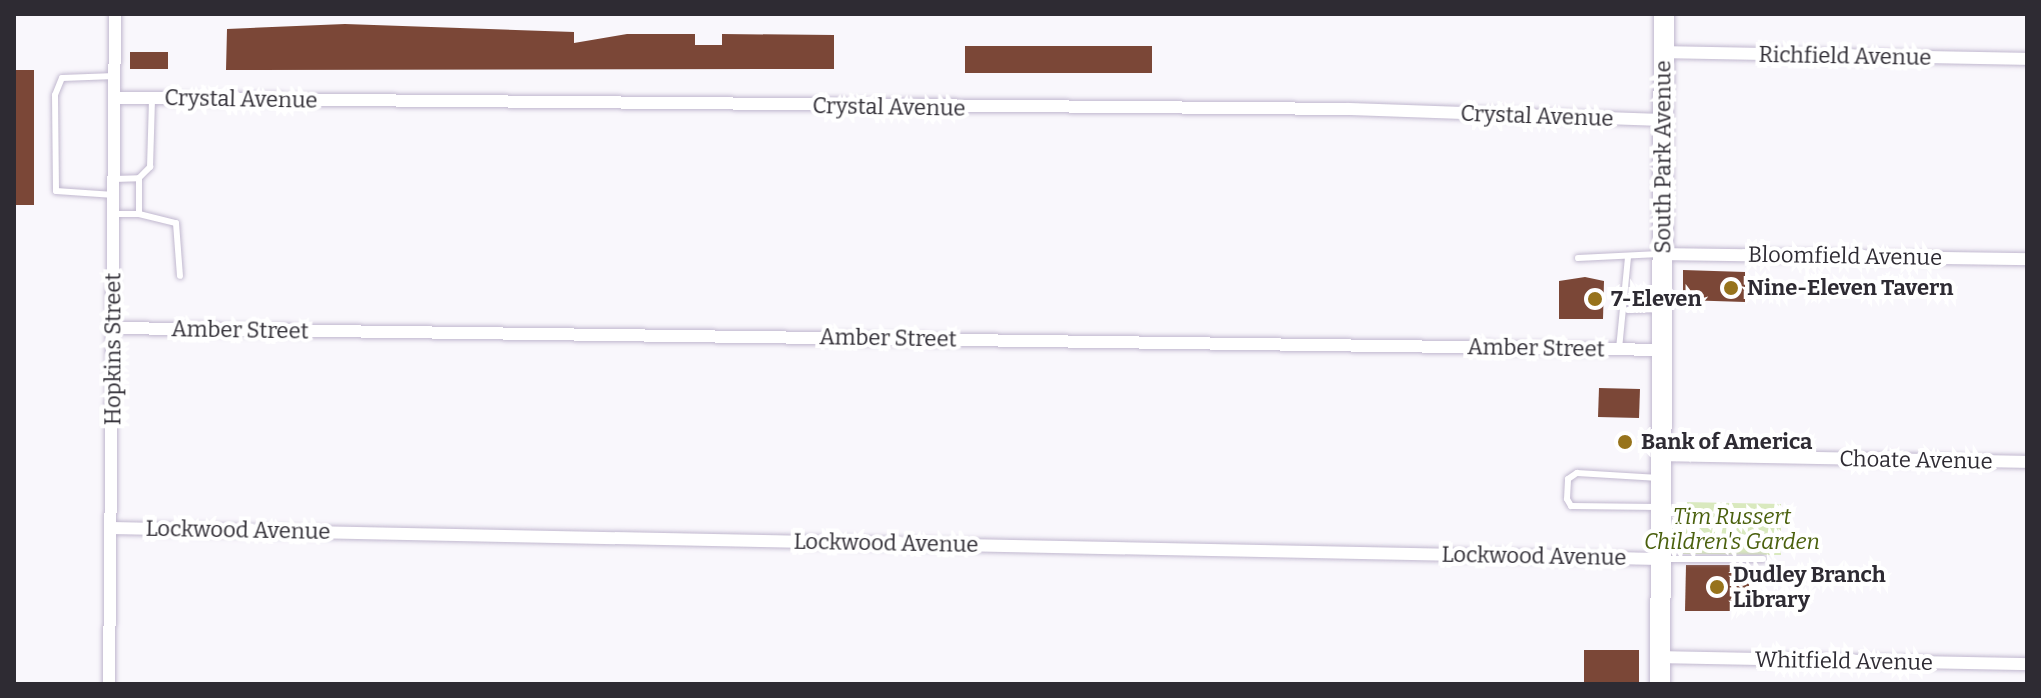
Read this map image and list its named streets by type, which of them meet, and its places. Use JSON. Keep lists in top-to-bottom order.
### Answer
{
  "streets": {
    "main road": ["South Park Avenue"],
    "street": [
      "Richfield Avenue",
      "Crystal Avenue",
      "Bloomfield Avenue",
      "Amber Street",
      "Hopkins Street",
      "Choate Avenue",
      "Lockwood Avenue",
      "Whitfield Avenue"
    ]
  },
  "crossings": [
    ["Richfield Avenue", "South Park Avenue"],
    ["Crystal Avenue", "South Park Avenue"],
    ["Crystal Avenue", "Hopkins Street"],
    ["South Park Avenue", "Bloomfield Avenue"],
    ["South Park Avenue", "Amber Street"],
    ["South Park Avenue", "Choate Avenue"],
    ["South Park Avenue", "Lockwood Avenue"],
    ["South Park Avenue", "Whitfield Avenue"],
    ["Amber Street", "Hopkins Street"],
    ["Hopkins Street", "Lockwood Avenue"]
  ],
  "parks": ["Tim Russert Children's Garden"],
  "places": [
    "Nine-Eleven Tavern",
    "7-Eleven",
    "Bank of America",
    "Dudley Branch Library"
  ]
}
